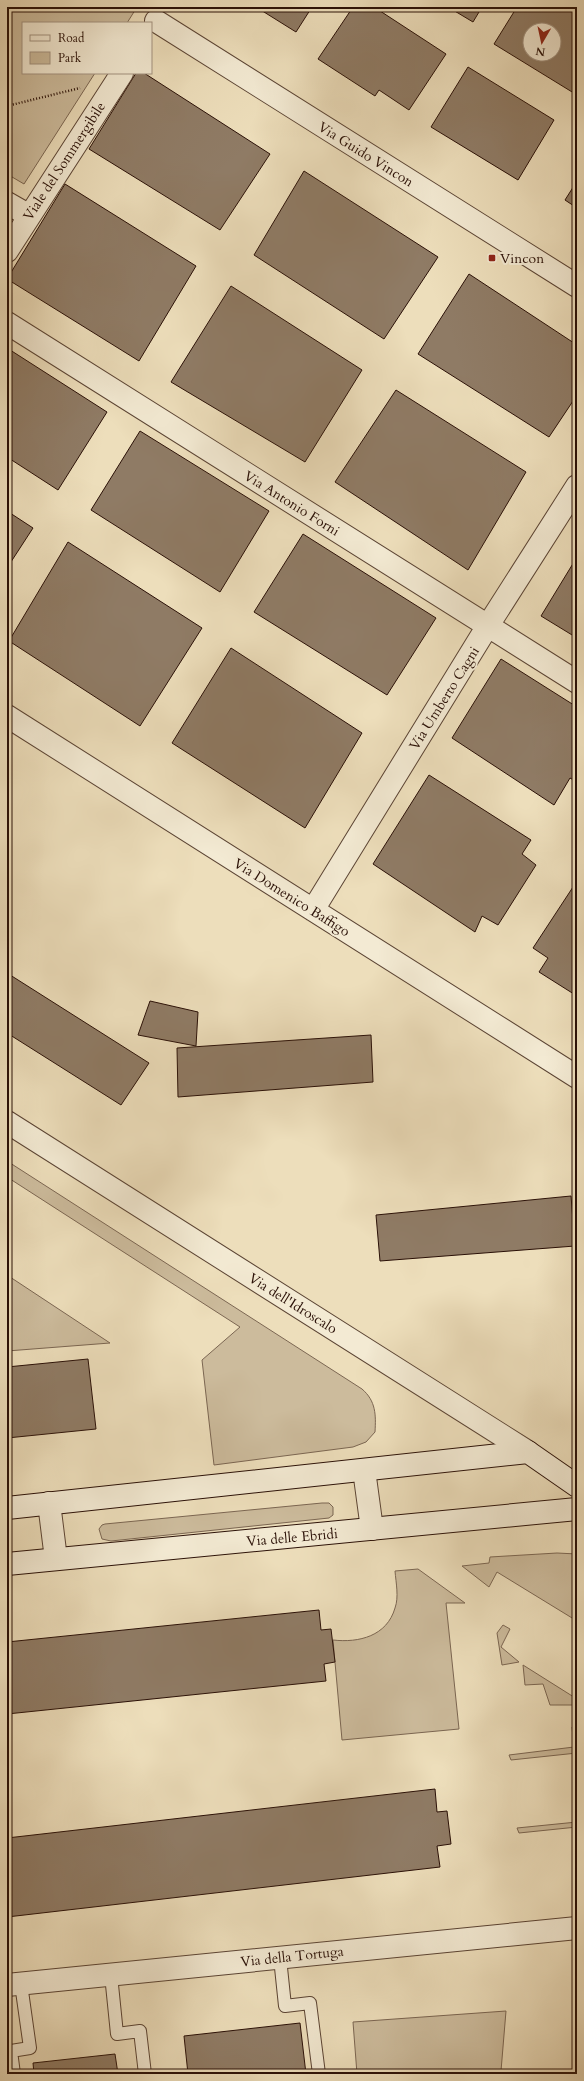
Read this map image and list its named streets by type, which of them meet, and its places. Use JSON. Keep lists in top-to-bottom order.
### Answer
{
  "streets": {
    "street": [
      "Via Guido Vincon",
      "Viale del Sommergibile",
      "Via Antonio Forni",
      "Via Umberto Cagni",
      "Via Domenico Baffigo",
      "Via dell'Idroscalo",
      "Via delle Ebridi",
      "Via della Tortuga"
    ]
  },
  "crossings": [
    ["Via Antonio Forni", "Via Umberto Cagni"],
    ["Via Umberto Cagni", "Via Domenico Baffigo"]
  ],
  "places": {
    "transit": ["Vincon"]
  },
  "legend": ["Road", "Park"],
  "north": "bottom"
}
